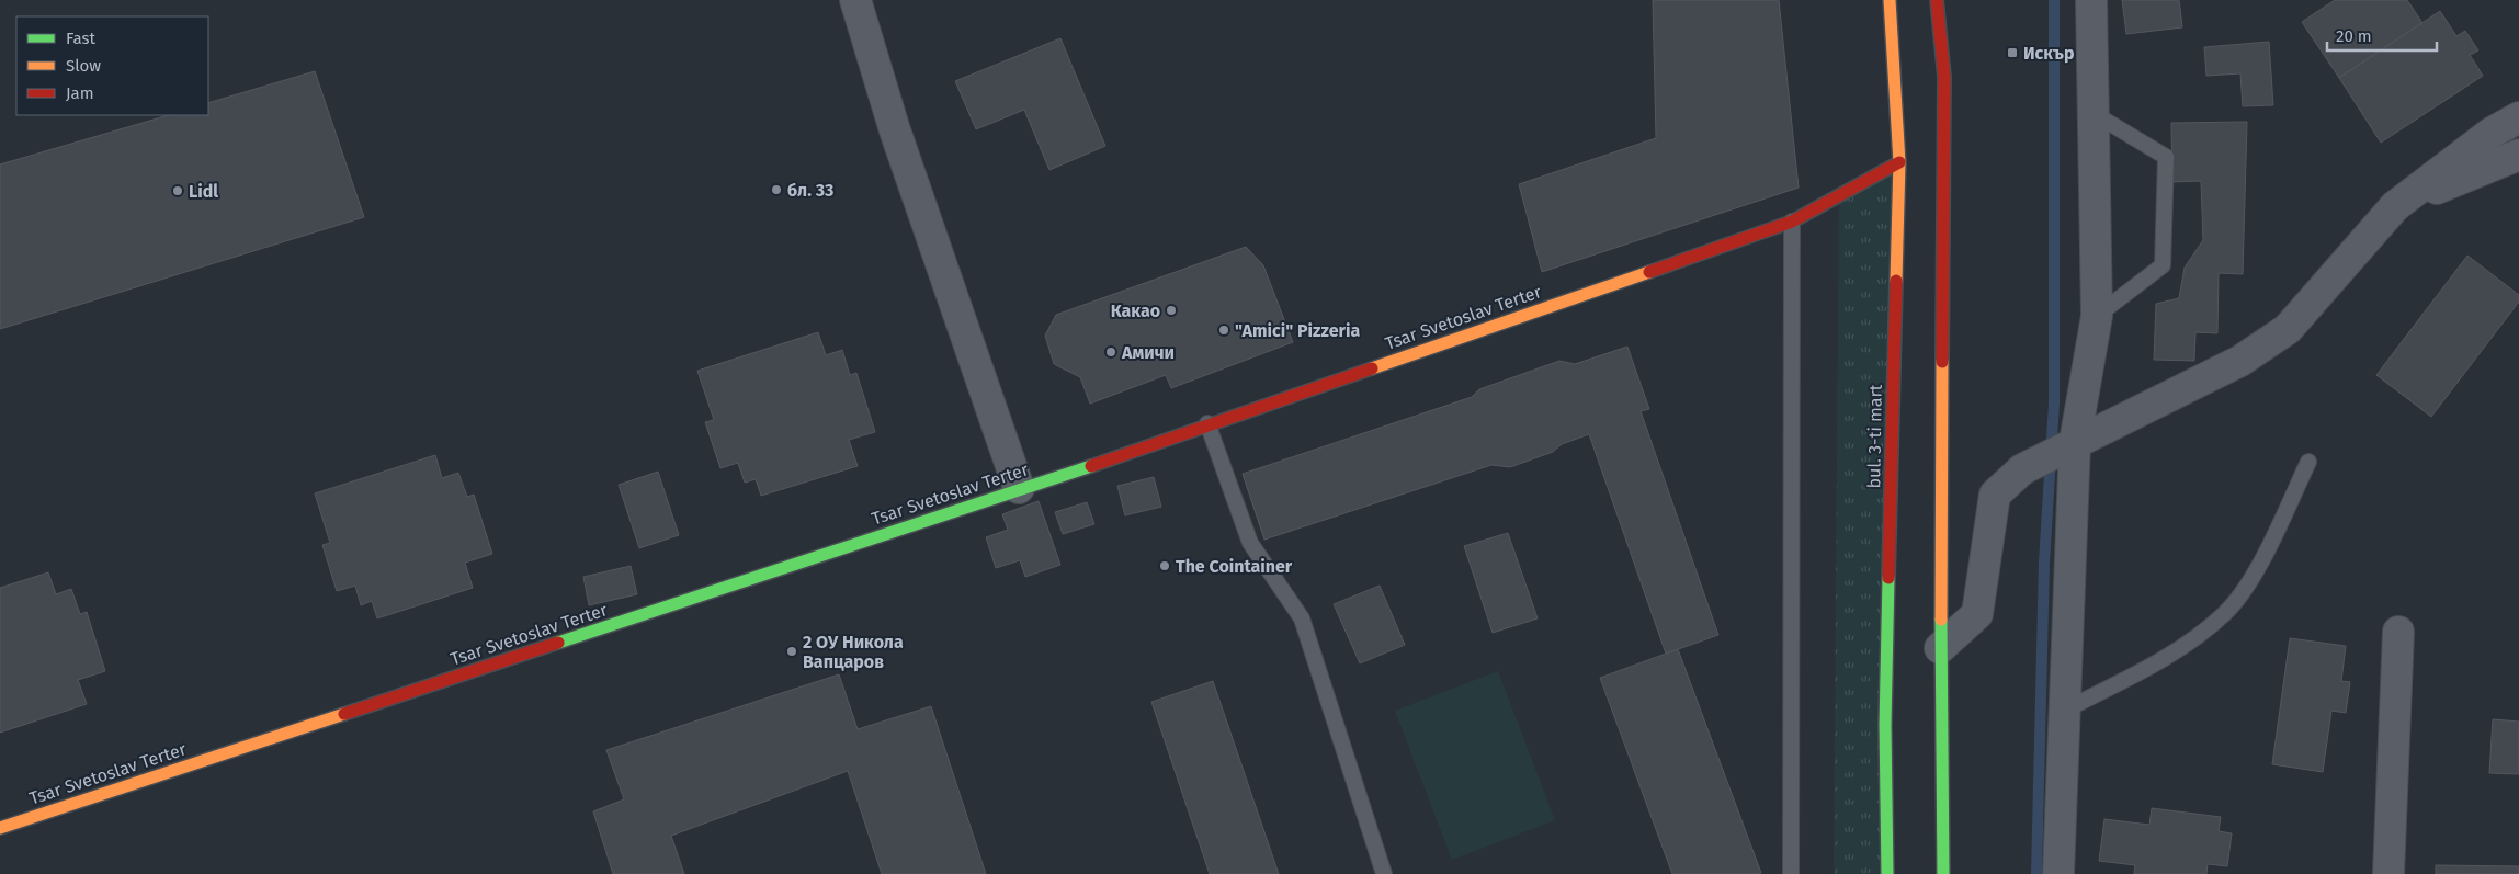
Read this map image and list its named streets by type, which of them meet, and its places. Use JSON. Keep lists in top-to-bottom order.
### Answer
{
  "streets": {
    "street": ["Tsar Svetoslav Terter", "bul. 3-ti mart"]
  },
  "crossings": [
    ["Tsar Svetoslav Terter", "bul. 3-ti mart"]
  ],
  "places": {
    "transit": ["Искър"],
    "other": [
      "бл. 33",
      "Lidl",
      "Какао",
      "\"Amici\" Pizzeria",
      "Амичи",
      "The Cointainer",
      "2 ОУ Никола Вапцаров"
    ]
  },
  "legend": ["Fast", "Slow", "Jam"],
  "scale_bar": "20 m"
}
